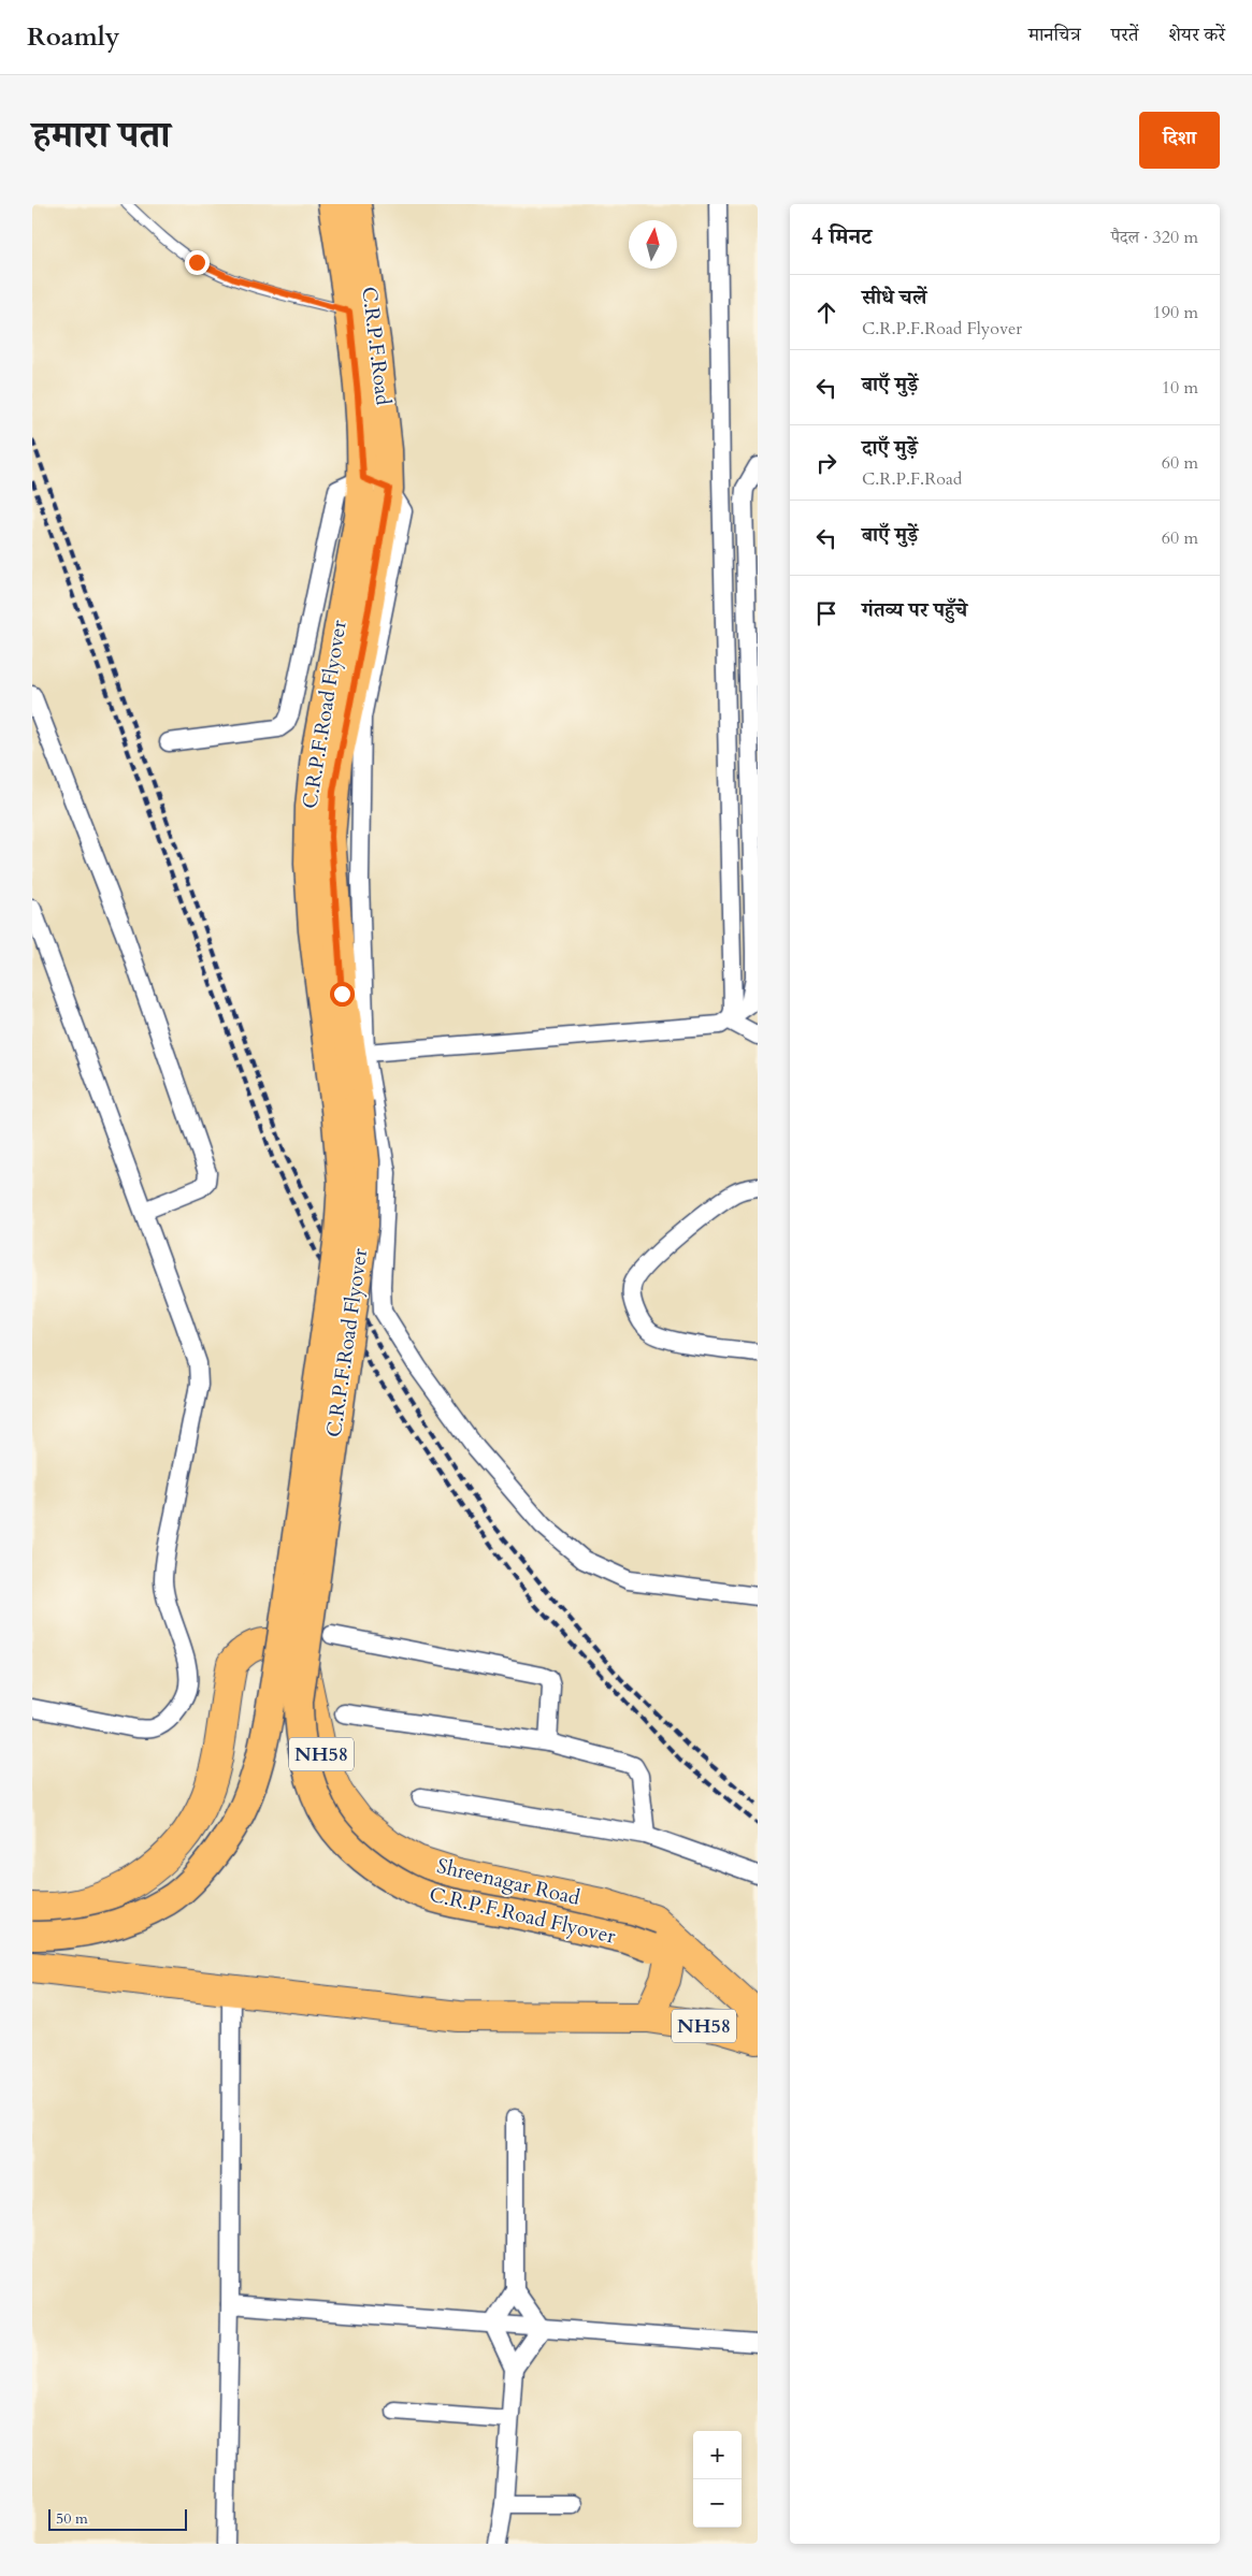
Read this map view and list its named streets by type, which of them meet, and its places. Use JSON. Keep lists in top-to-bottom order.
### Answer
{
  "streets": {
    "highway": ["NH58", "Shreenagar Road"],
    "main road": ["C.R.P.F.Road", "C.R.P.F.Road Flyover"]
  },
  "crossings": [
    ["C.R.P.F.Road", "C.R.P.F.Road Flyover"]
  ],
  "scale_bar": "50 m",
  "north": "top",
  "page": {
    "header": "Roamly",
    "nav": ["मानचित्र", "परतें", "शेयर करें"],
    "title": "हमारा पता",
    "buttons": "दिशा",
    "heading": ["4 मिनट", "पैदल · 320 m"],
    "list": [
      ["सीधे चलें", "C.R.P.F.Road Flyover", "190 m"],
      ["बाएँ मुड़ें", "10 m"],
      ["दाएँ मुड़ें", "C.R.P.F.Road", "60 m"],
      ["बाएँ मुड़ें", "60 m"],
      "गंतव्य पर पहुँचे"
    ],
    "map_buttons": ["+", "−"],
    "scale": "50 m"
  }
}
